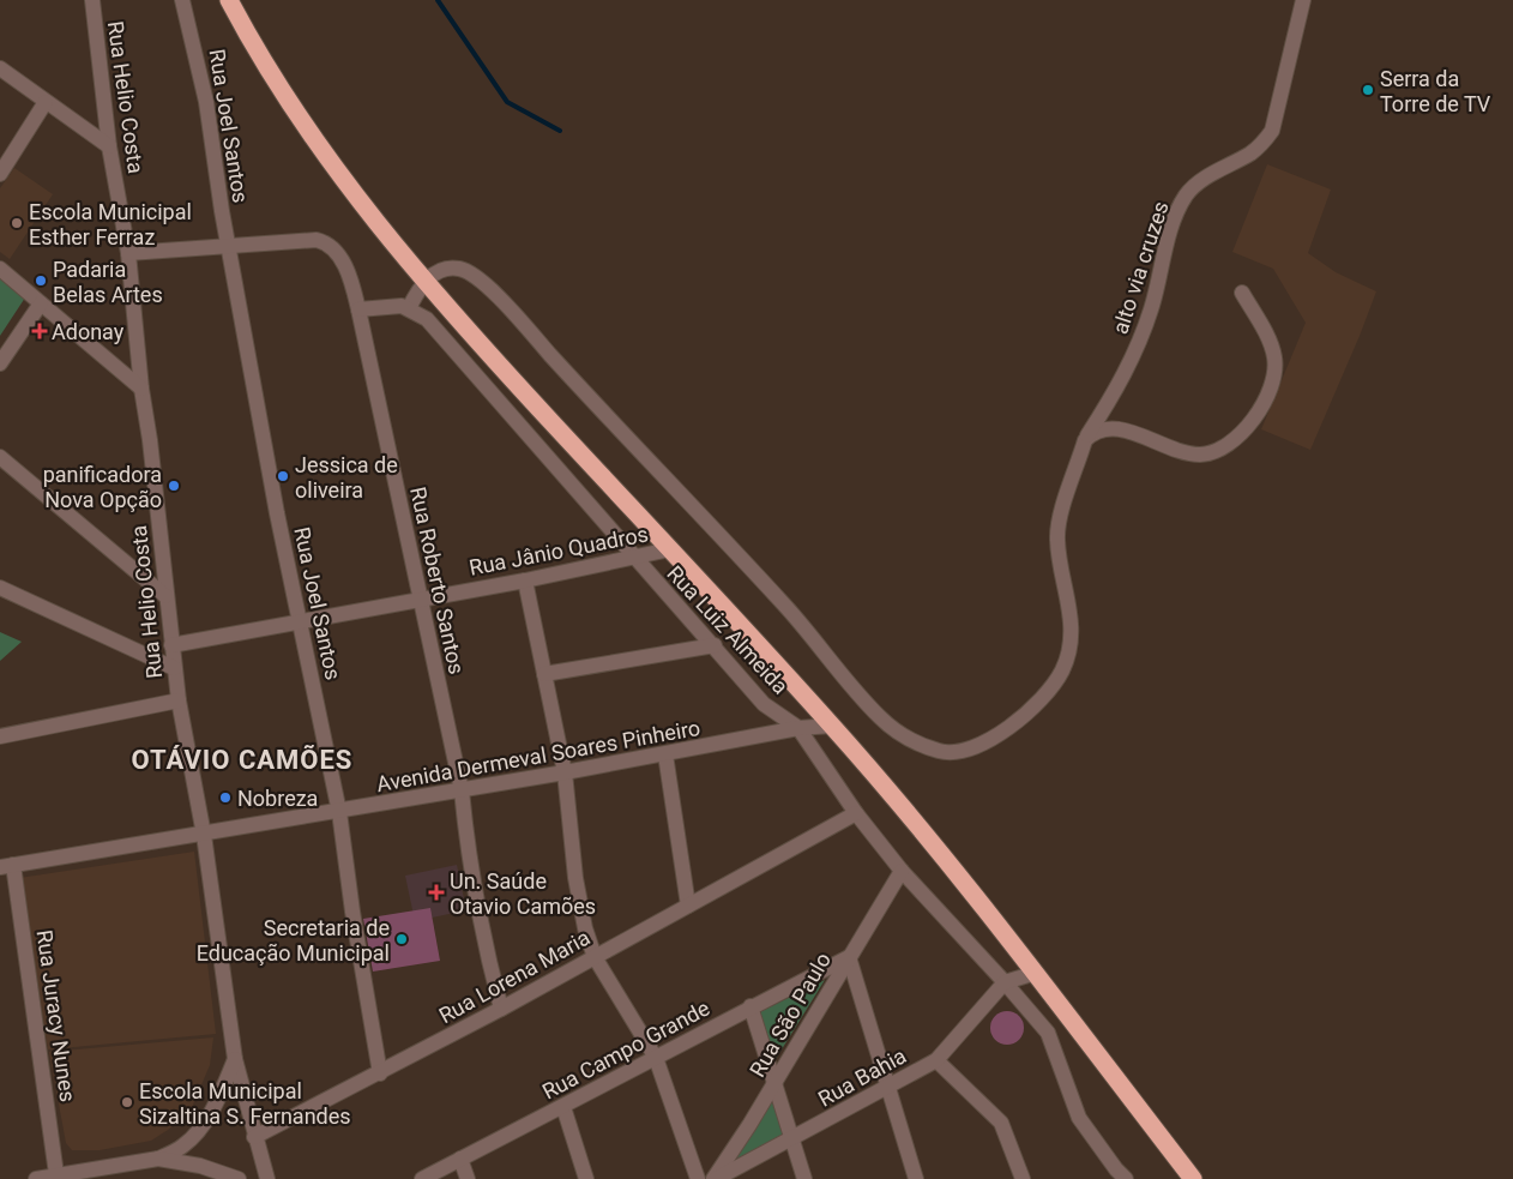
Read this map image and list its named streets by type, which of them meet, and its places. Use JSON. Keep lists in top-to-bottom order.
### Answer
{
  "streets": {
    "street": [
      "Rua Helio Costa",
      "Rua Joel Santos",
      "alto via cruzes",
      "Rua Jânio Quadros",
      "Rua Roberto Santos",
      "Rua Luiz Almeida",
      "Avenida Dermeval Soares Pinheiro",
      "Rua Lorena Maria",
      "Rua São Paulo",
      "Rua Juracy Nunes",
      "Rua Campo Grande",
      "Rua Bahia"
    ]
  },
  "crossings": [
    ["Rua Helio Costa", "Rua Jânio Quadros"],
    ["Rua Helio Costa", "Avenida Dermeval Soares Pinheiro"],
    ["Rua Helio Costa", "Rua Lorena Maria"],
    ["Rua Joel Santos", "Rua Jânio Quadros"],
    ["Rua Joel Santos", "Rua Roberto Santos"],
    ["Rua Joel Santos", "Avenida Dermeval Soares Pinheiro"],
    ["Rua Joel Santos", "Rua Lorena Maria"],
    ["Rua Jânio Quadros", "Rua Roberto Santos"],
    ["Rua Jânio Quadros", "Rua Luiz Almeida"],
    ["Rua Roberto Santos", "Avenida Dermeval Soares Pinheiro"],
    ["Rua Roberto Santos", "Rua Lorena Maria"],
    ["Rua Luiz Almeida", "Avenida Dermeval Soares Pinheiro"],
    ["Rua Luiz Almeida", "Rua Lorena Maria"],
    ["Rua Luiz Almeida", "Rua São Paulo"],
    ["Rua Luiz Almeida", "Rua Bahia"],
    ["Avenida Dermeval Soares Pinheiro", "Rua Juracy Nunes"],
    ["Rua São Paulo", "Rua Campo Grande"],
    ["Rua São Paulo", "Rua Bahia"]
  ],
  "districts": ["OTÁVIO CAMÕES"],
  "places": {
    "other": [
      "Serra da Torre de TV",
      "Escola Municipal Esther Ferraz",
      "Padaria Belas Artes",
      "Jessica de oliveira",
      "panificadora Nova Opção",
      "Nobreza",
      "Secretaria de Educação Municipal",
      "Escola Municipal Sizaltina S. Fernandes"
    ],
    "health": ["Adonay", "Un. Saúde Otavio Camões"]
  }
}
